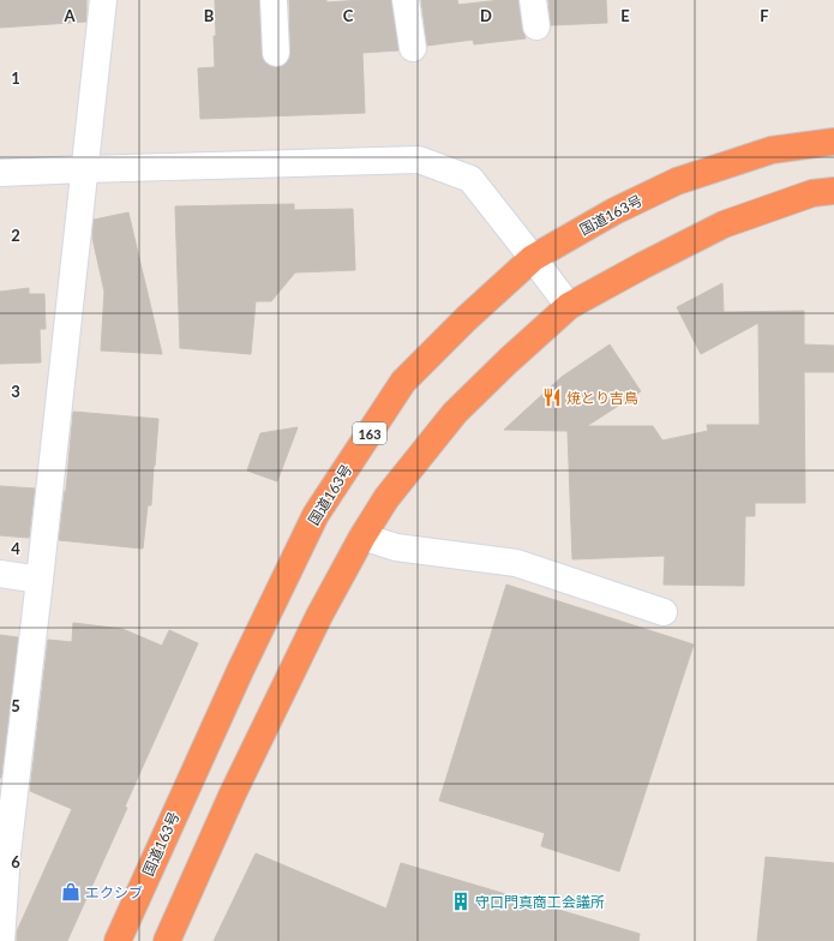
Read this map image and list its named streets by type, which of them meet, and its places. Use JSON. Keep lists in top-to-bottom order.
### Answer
{
  "streets": {
    "highway": ["国道163号", "163"]
  },
  "places": {
    "restaurant": ["焼とり吉鳥"],
    "shop": ["エクシブ"],
    "building": ["守口門真商工会議所"]
  },
  "grid": {
    "columns": [
      "A",
      "B",
      "C",
      "D",
      "E",
      "F"
    ],
    "rows": [
      "1",
      "2",
      "3",
      "4",
      "5",
      "6"
    ]
  }
}
